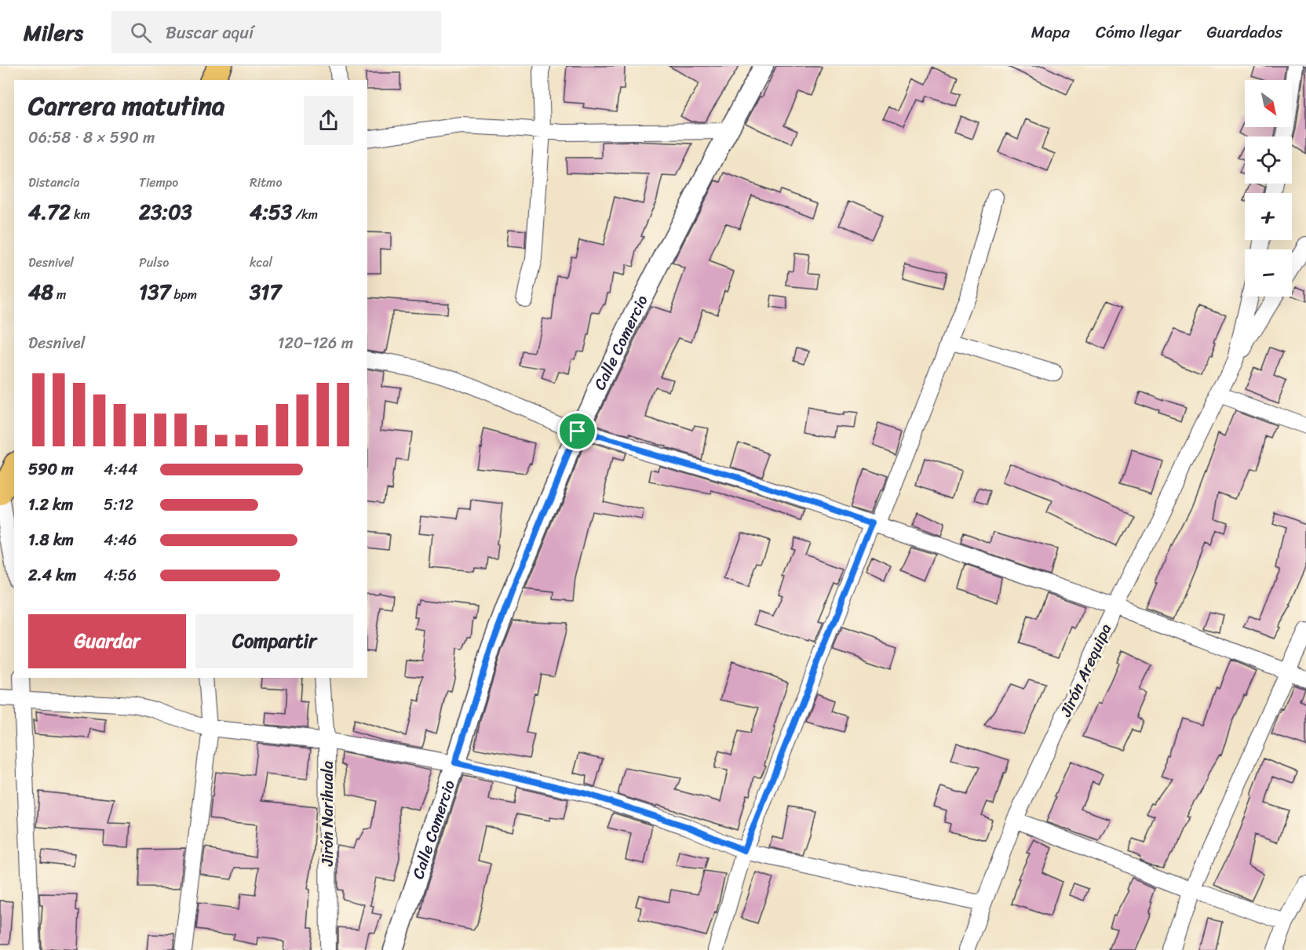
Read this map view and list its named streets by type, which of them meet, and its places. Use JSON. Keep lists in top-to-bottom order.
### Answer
{
  "streets": {
    "street": ["Calle Comercio", "Jirón Arequipa", "Jirón Narihuala"]
  },
  "north": "bottom right",
  "page": {
    "header": "Milers",
    "search": "Buscar aquí",
    "nav": ["Mapa", "Cómo llegar", "Guardados"],
    "map_buttons": ["+", "−"],
    "heading": ["Carrera matutina", "06:58 · 8 × 590 m"],
    "stats": [
      ["Distancia", "4.72 km"],
      ["Tiempo", "23:03"],
      ["Ritmo", "4:53 /km"],
      ["Desnivel", "48 m"],
      ["Pulso", "137 bpm"],
      ["kcal", "317"]
    ],
    "chart": ["Desnivel", "120–126 m"],
    "list": [
      {
        "name": "590 m",
        "note": "4:44"
      },
      {
        "name": "1.2 km",
        "note": "5:12"
      },
      {
        "name": "1.8 km",
        "note": "4:46"
      },
      {
        "name": "2.4 km",
        "note": "4:56"
      }
    ],
    "buttons": ["Guardar", "Compartir"]
  }
}
